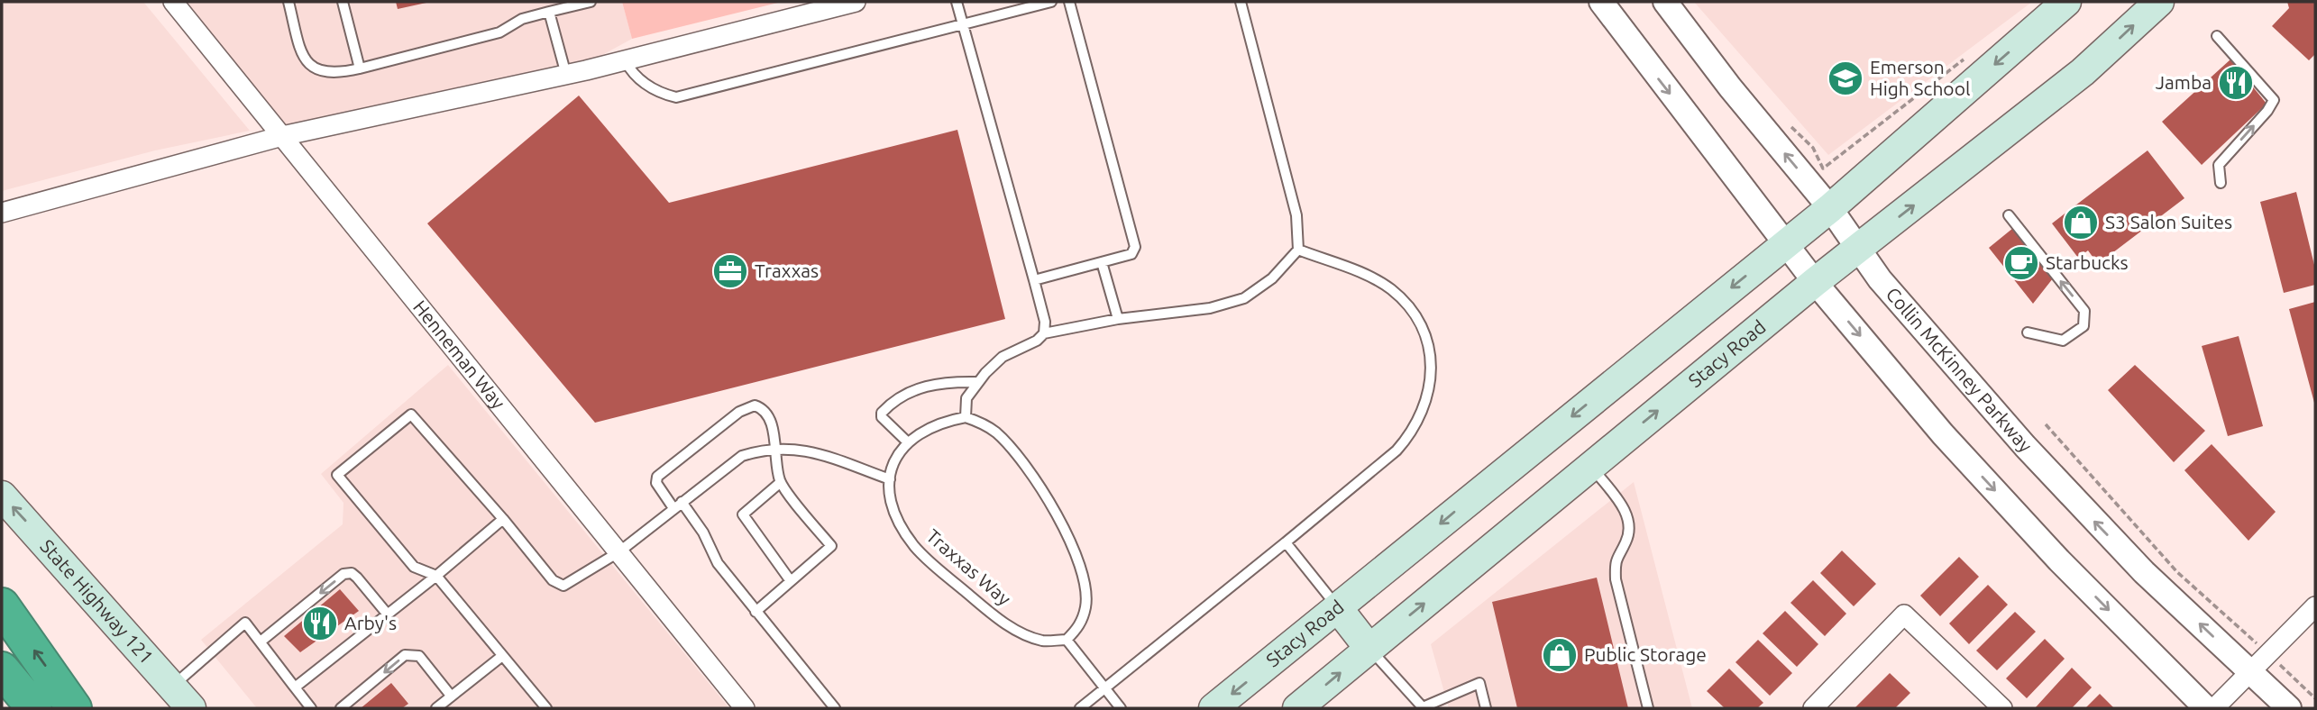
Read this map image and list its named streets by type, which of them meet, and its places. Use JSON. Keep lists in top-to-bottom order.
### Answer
{
  "streets": {
    "main road": ["Stacy Road", "State Highway 121"],
    "street": ["Henneman Way", "Collin McKinney Parkway"],
    "lane": ["Traxxas Way"]
  },
  "crossings": [
    ["Stacy Road", "Collin McKinney Parkway"]
  ],
  "one_way": ["State Highway 121"],
  "places": {
    "school or university": ["Emerson High School"],
    "restaurant": ["Jamba", "Arby's"],
    "shop": ["S3 Salon Suites", "Public Storage"],
    "cafe": ["Starbucks"],
    "office": ["Traxxas"]
  }
}
